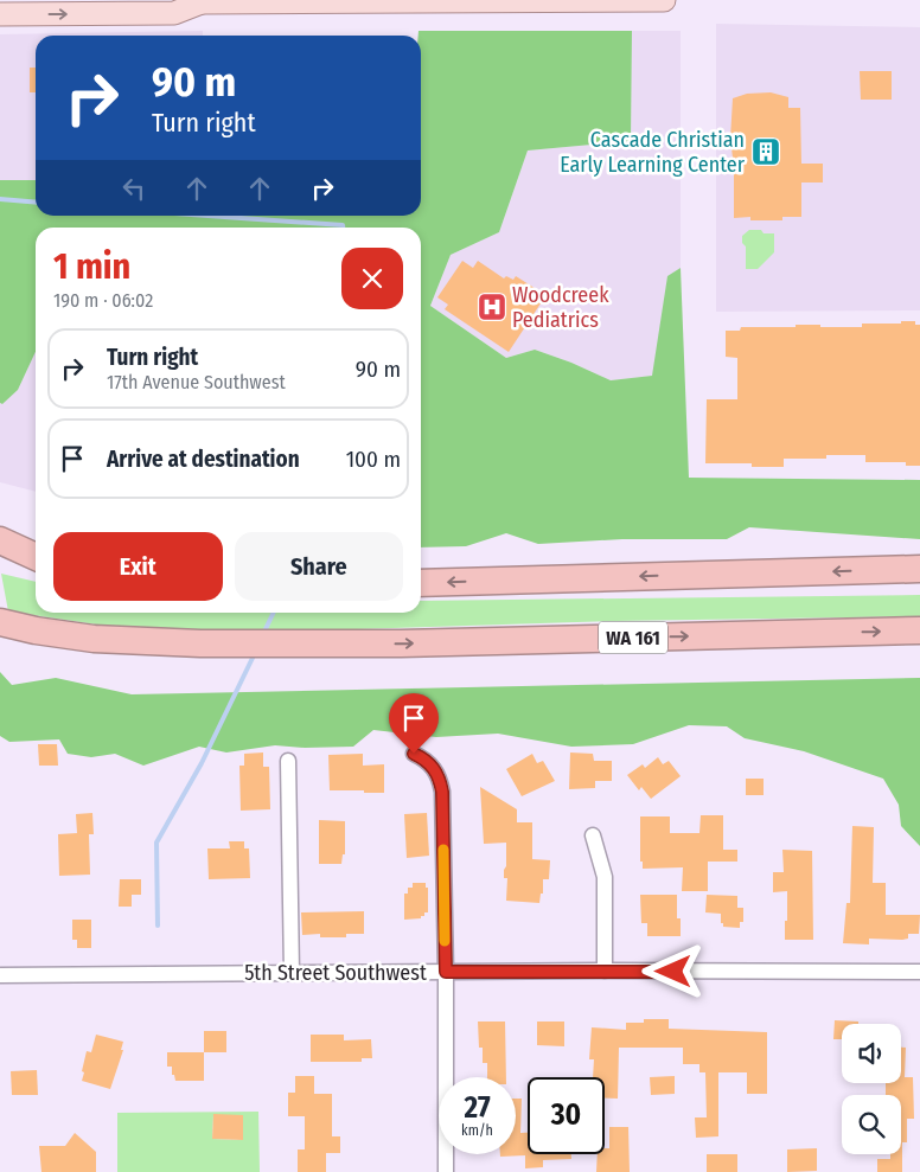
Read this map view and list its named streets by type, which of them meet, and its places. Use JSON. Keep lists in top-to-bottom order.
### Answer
{
  "streets": {
    "highway": ["WA 161"],
    "street": ["5th Street Southwest"]
  },
  "places": {
    "building": ["Cascade Christian Early Learning Center"],
    "hospital": ["Woodcreek Pediatrics"]
  },
  "page": {
    "turn": ["90 m", "Turn right"],
    "heading": ["1 min", "190 m · 06:02"],
    "list": [
      {
        "name": "Turn right",
        "note": "17th Avenue Southwest",
        "value": "90 m"
      },
      {
        "name": "Arrive at destination",
        "value": "100 m"
      }
    ],
    "buttons": ["Exit", "Share"],
    "speed": "27 km/h",
    "limit": "30"
  }
}
